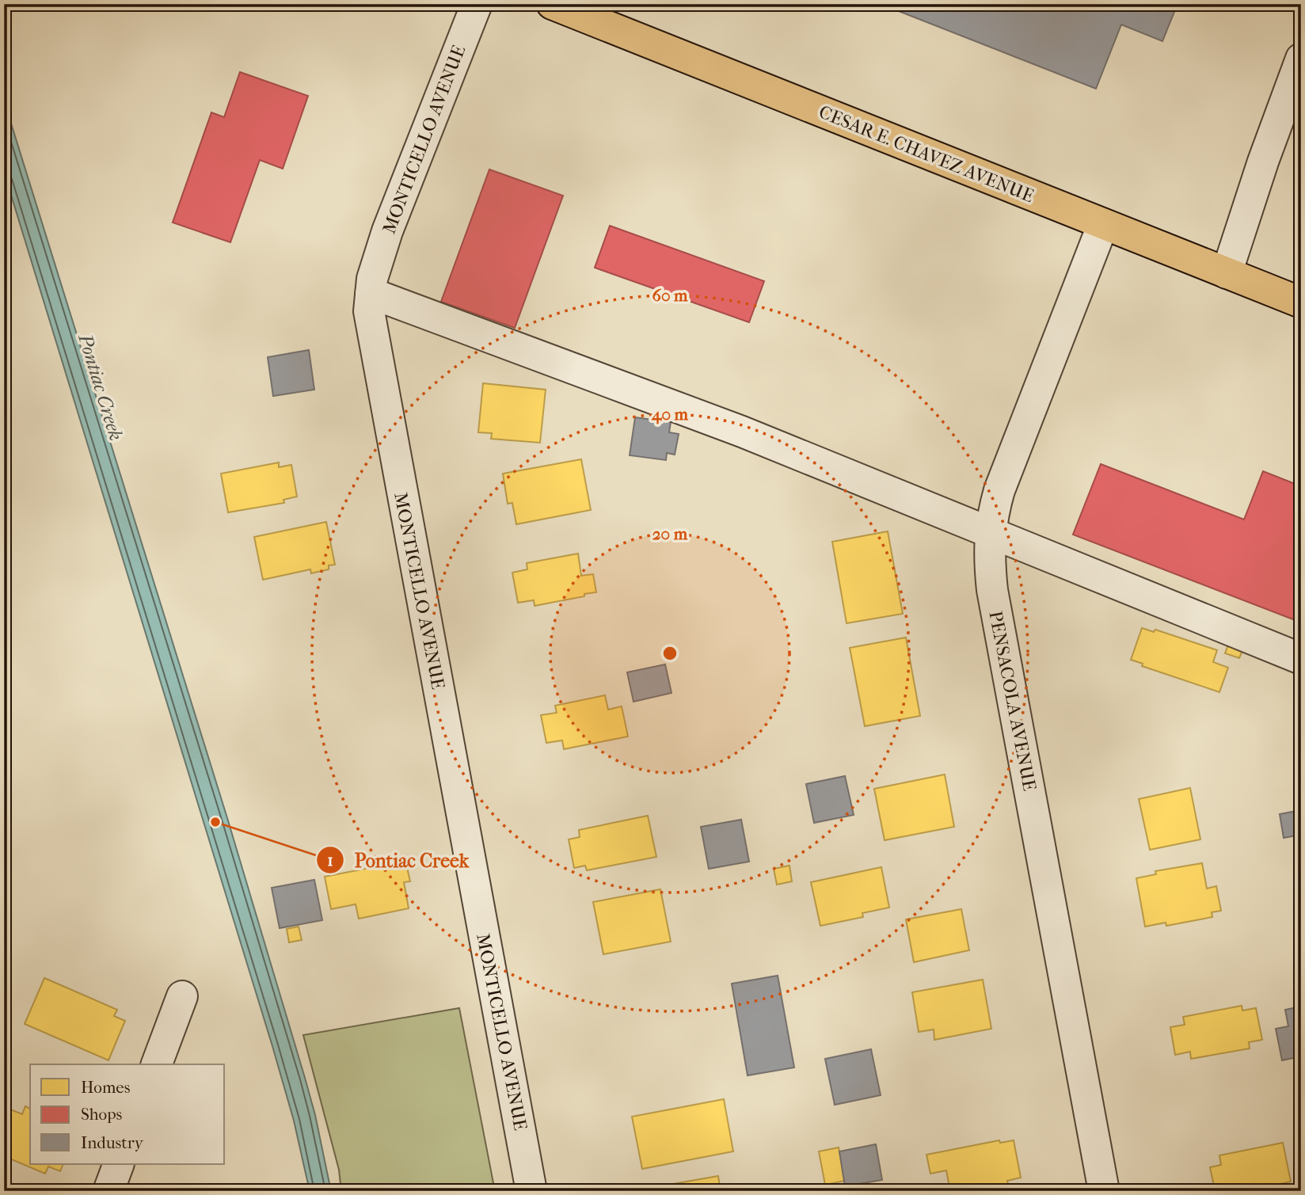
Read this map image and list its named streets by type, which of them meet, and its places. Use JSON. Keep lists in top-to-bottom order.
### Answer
{
  "streets": {
    "main road": ["CESAR E. CHAVEZ AVENUE"],
    "street": ["MONTICELLO AVENUE", "PENSACOLA AVENUE"]
  },
  "crossings": [
    ["CESAR E. CHAVEZ AVENUE", "PENSACOLA AVENUE"]
  ],
  "water": ["Pontiac Creek"],
  "places": ["Pontiac Creek"],
  "legend": ["Homes", "Shops", "Industry"],
  "rings": ["60 m", "40 m", "20 m"]
}
